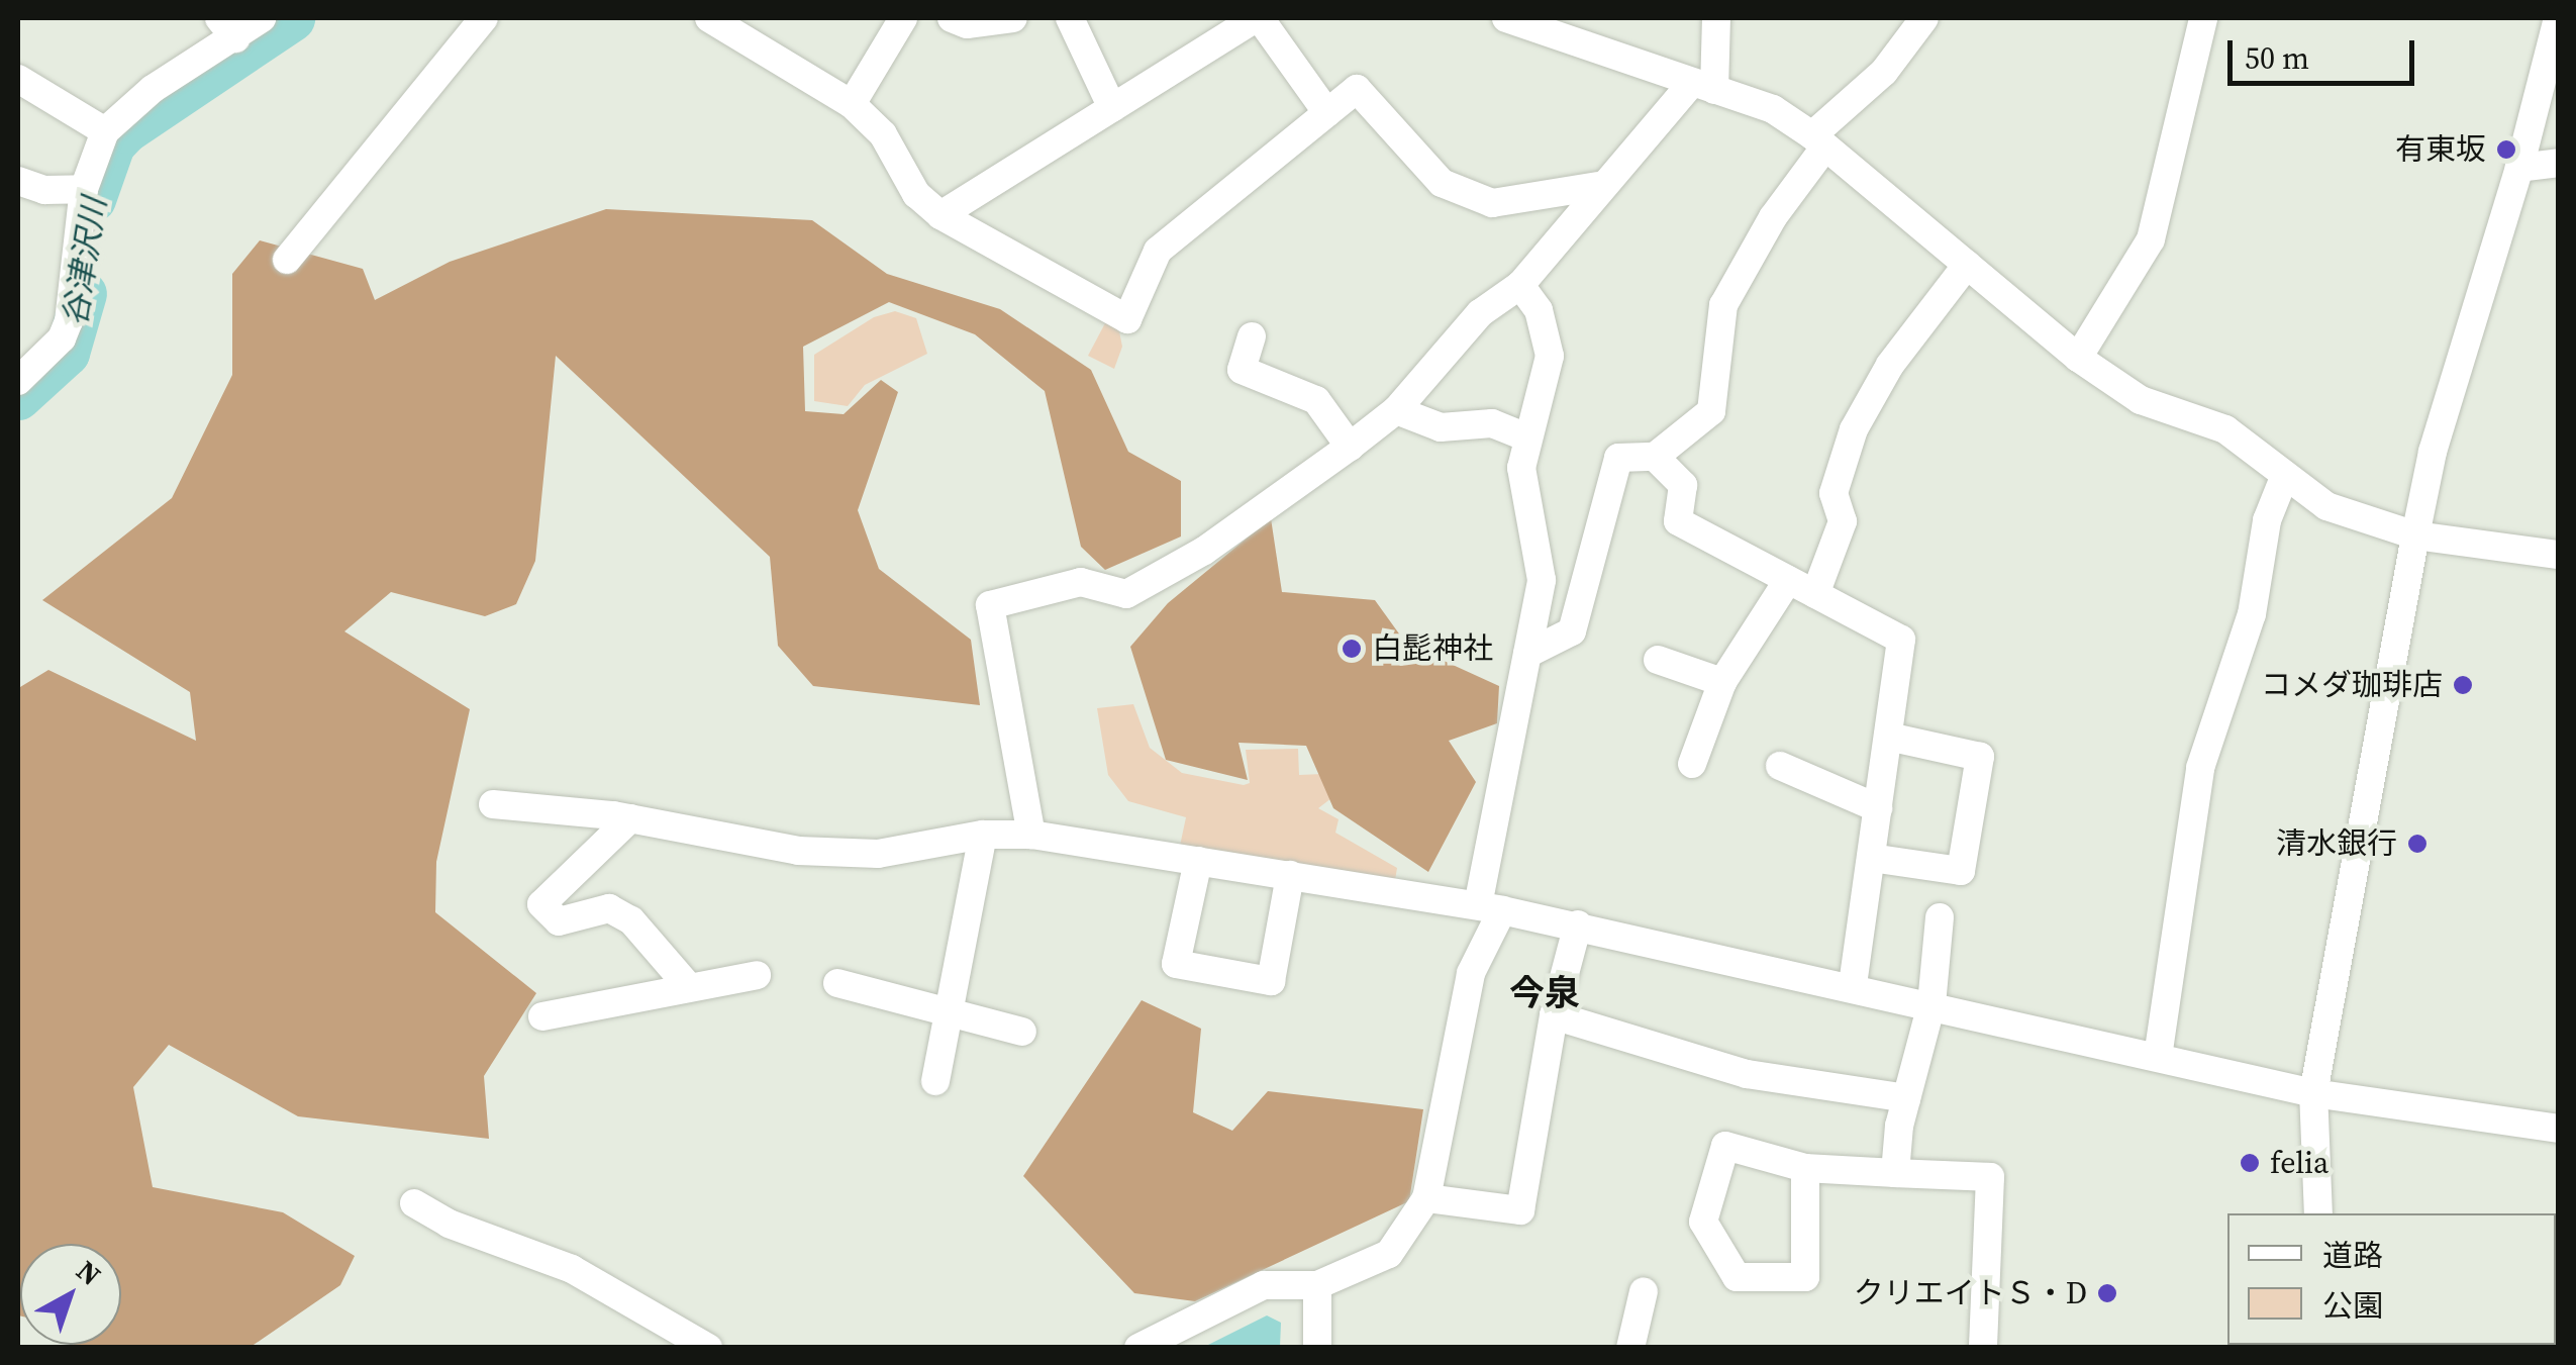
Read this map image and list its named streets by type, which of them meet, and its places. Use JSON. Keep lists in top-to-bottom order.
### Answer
{
  "districts": ["今泉"],
  "water": ["谷津沢川"],
  "places": [
    "有東坂",
    "白髭神社",
    "コメダ珈琲店",
    "清水銀行",
    "felia",
    "クリエイトＳ・D"
  ],
  "legend": ["道路", "公園"],
  "scale_bar": "50 m",
  "north": "top right"
}
